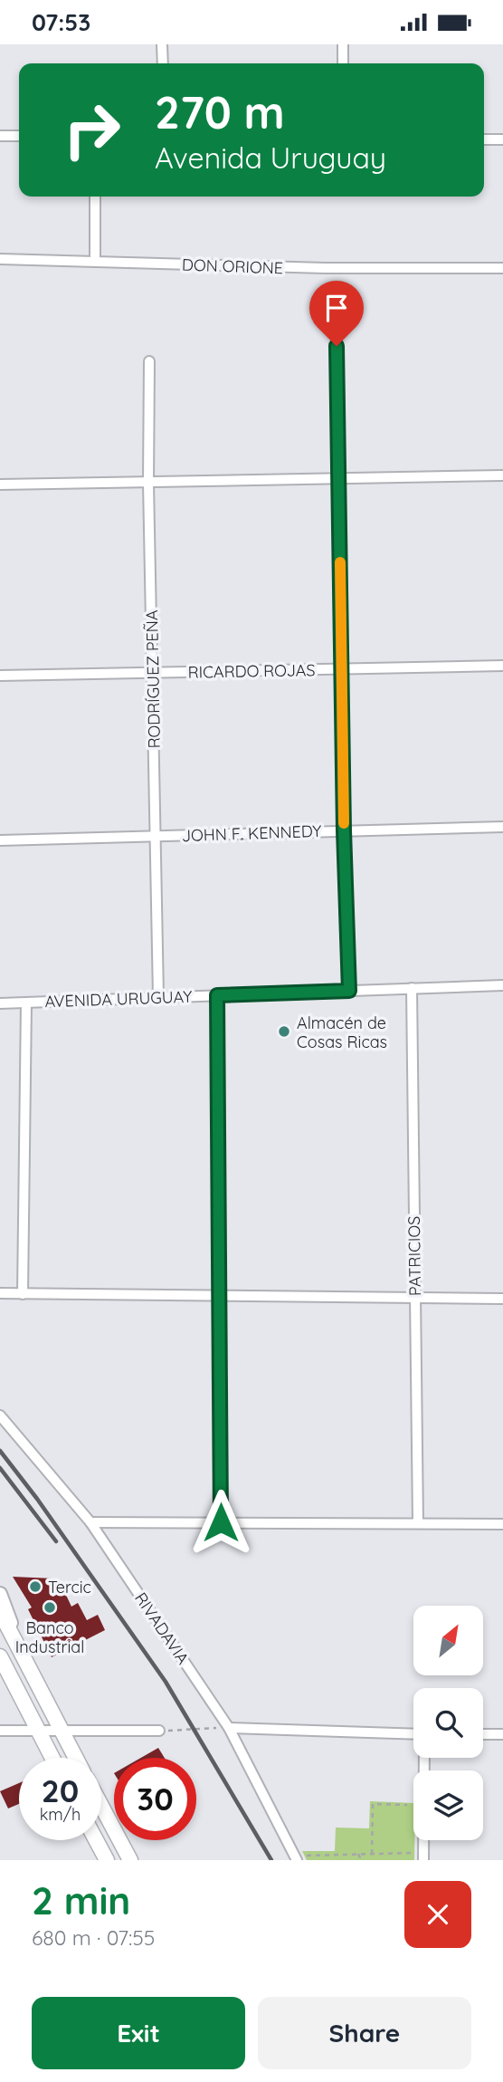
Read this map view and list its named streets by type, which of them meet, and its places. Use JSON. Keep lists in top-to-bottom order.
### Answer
{
  "streets": {
    "street": [
      "DON ORIONE",
      "RICARDO ROJAS",
      "RODRÍGUEZ PEÑA",
      "JOHN F. KENNEDY",
      "AVENIDA URUGUAY",
      "PATRICIOS",
      "RIVADAVIA"
    ]
  },
  "crossings": [
    ["RICARDO ROJAS", "RODRÍGUEZ PEÑA"],
    ["RODRÍGUEZ PEÑA", "JOHN F. KENNEDY"],
    ["RODRÍGUEZ PEÑA", "AVENIDA URUGUAY"],
    ["AVENIDA URUGUAY", "PATRICIOS"]
  ],
  "places": ["Almacén de Cosas Ricas", "Tercic", "Banco Industrial"],
  "north": "top right",
  "page": {
    "status": "07:53",
    "turn": ["270 m", "Avenida Uruguay"],
    "speed": "20 km/h",
    "limit": "30",
    "heading": ["2 min", "680 m · 07:55"],
    "buttons": ["Exit", "Share"]
  }
}
